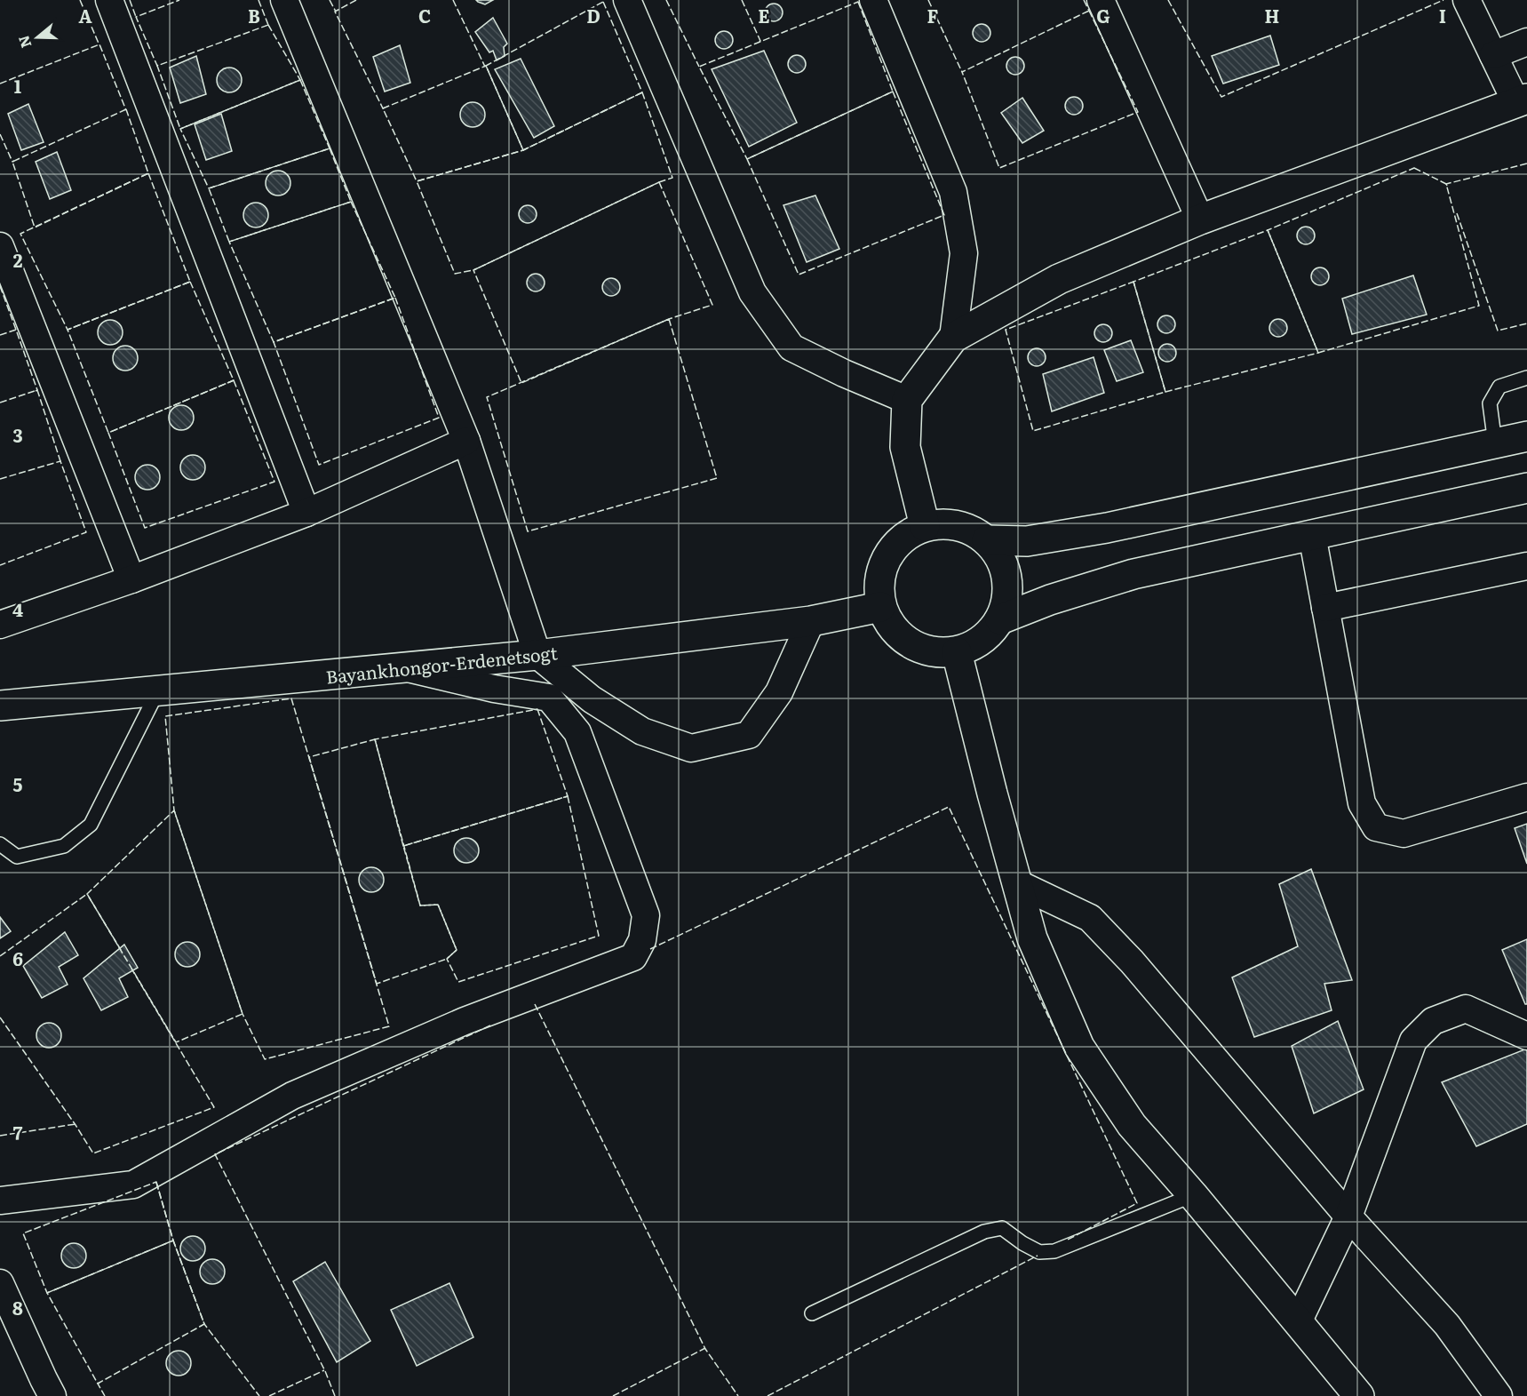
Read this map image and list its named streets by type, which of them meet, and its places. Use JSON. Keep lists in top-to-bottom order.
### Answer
{
  "streets": {
    "street": ["Bayankhongor-Erdenetsogt"]
  },
  "north": "left",
  "grid": {
    "columns": [
      "A",
      "B",
      "C",
      "D",
      "E",
      "F",
      "G",
      "H",
      "I"
    ],
    "rows": [
      "1",
      "2",
      "3",
      "4",
      "5",
      "6",
      "7",
      "8"
    ]
  }
}
